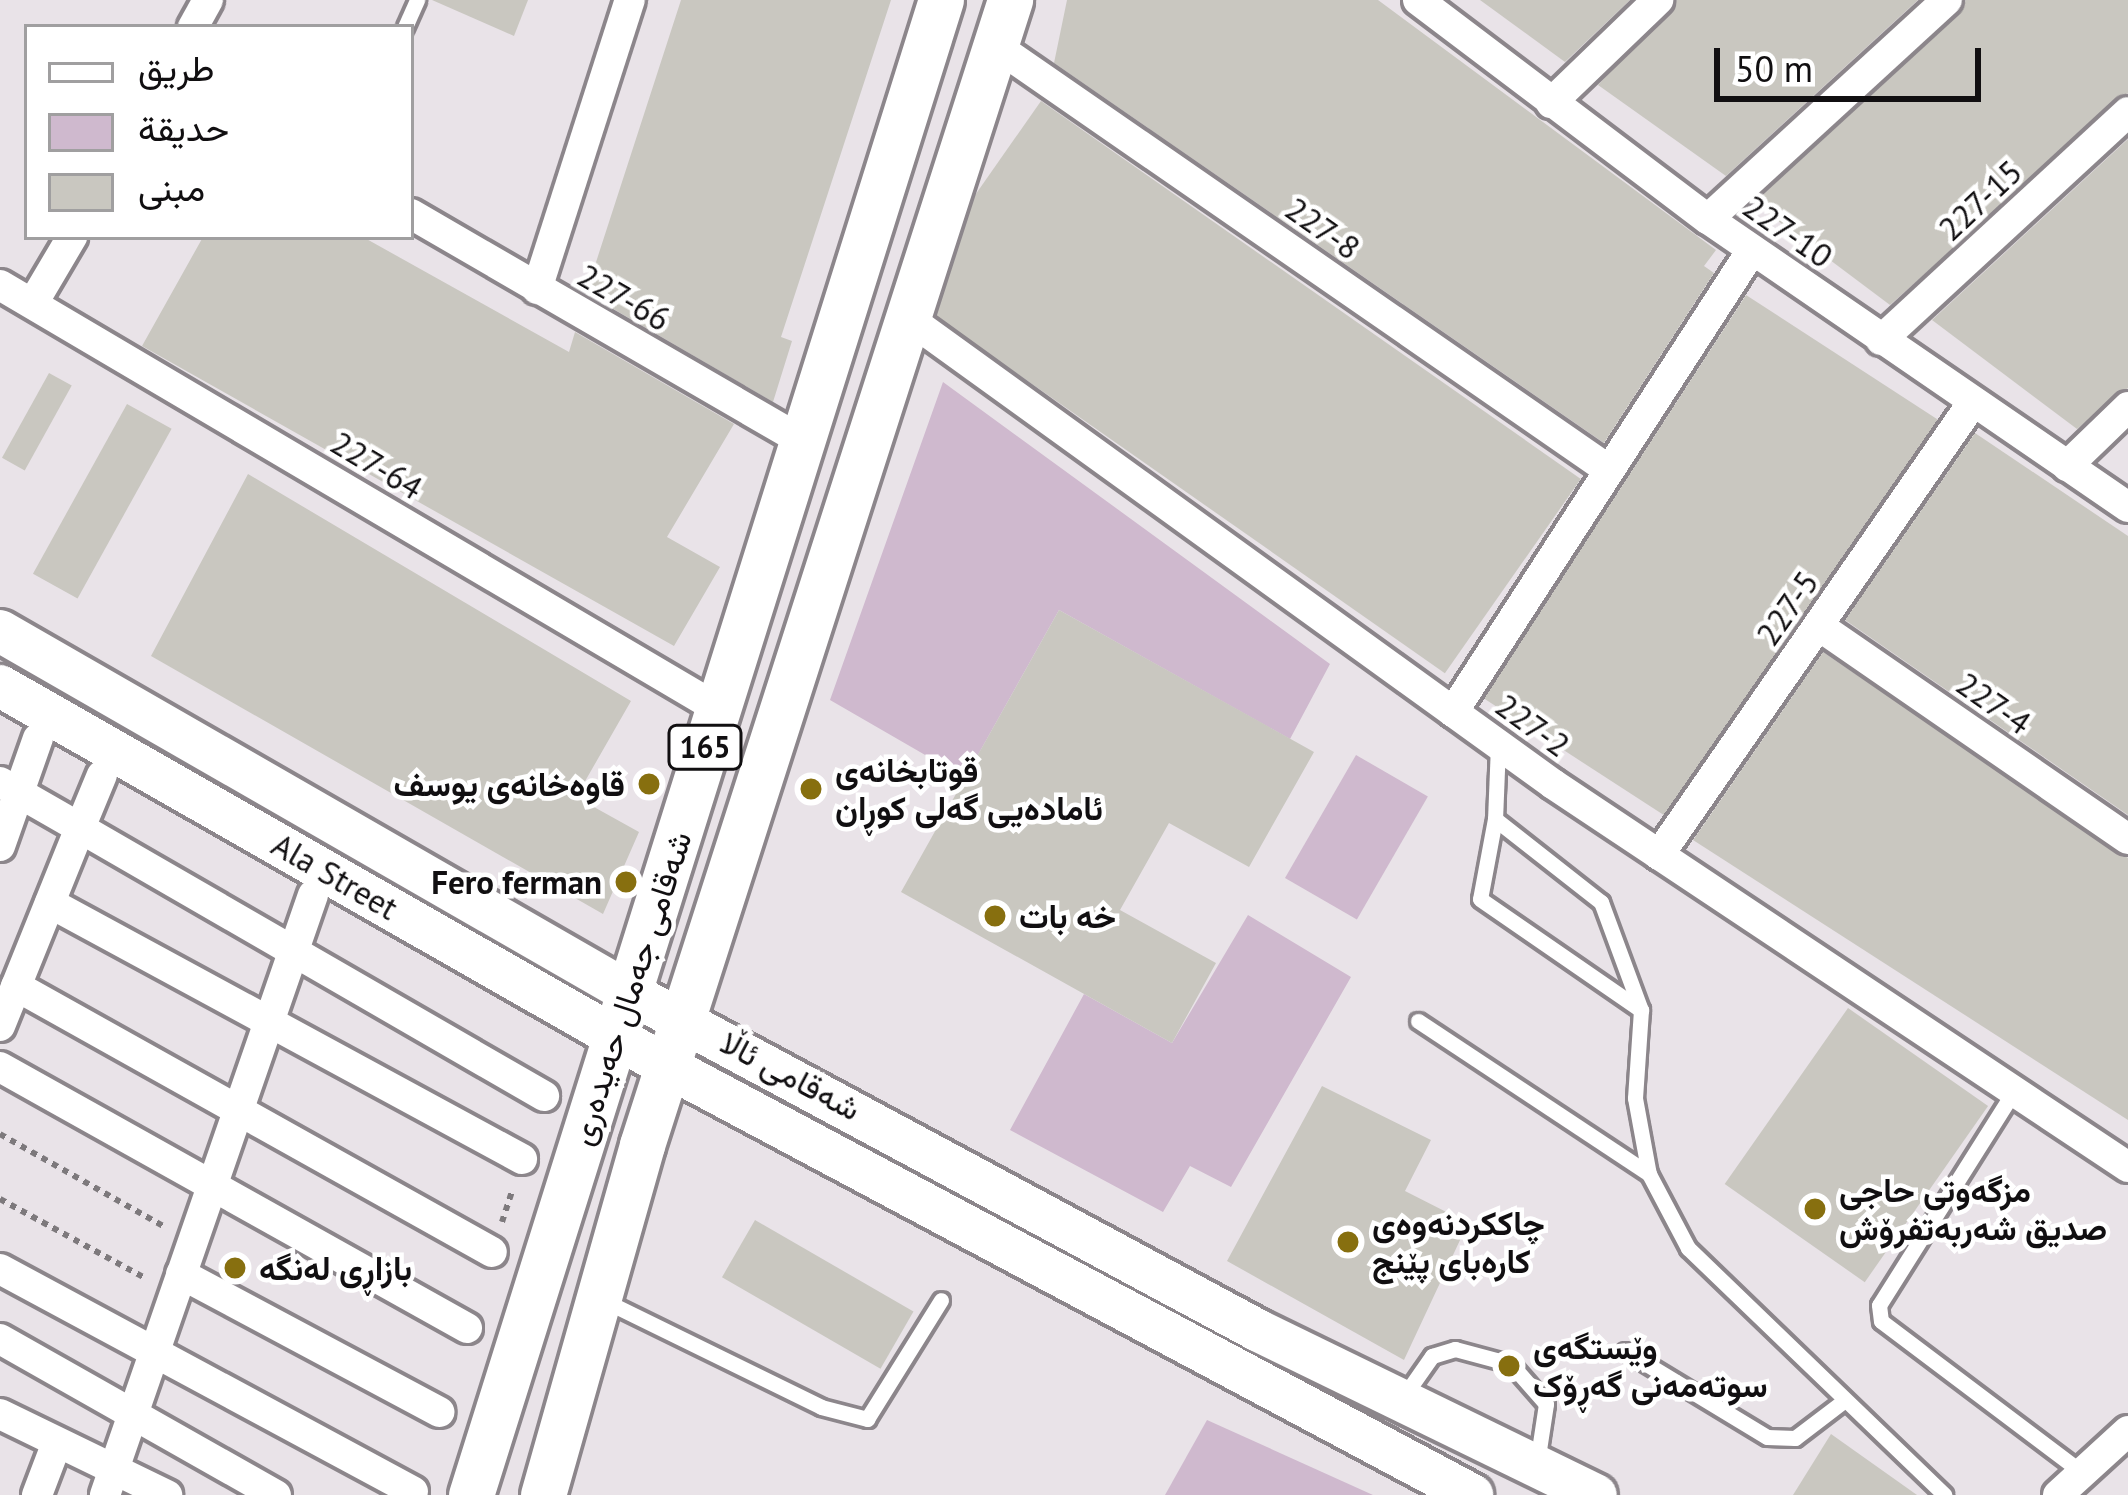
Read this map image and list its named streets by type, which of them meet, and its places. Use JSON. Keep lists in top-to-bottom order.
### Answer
{
  "streets": {
    "main road": [
      "165",
      "Ala Street",
      "شەقامی جەمال حەیدەری",
      "شه‌قامی ئاڵا"
    ],
    "street": [
      "227-15",
      "227-8",
      "227-10",
      "227-66",
      "227-64",
      "227-5",
      "227-4",
      "227-2"
    ]
  },
  "crossings": [
    ["227-15", "227-10"],
    ["227-8", "شەقامی جەمال حەیدەری"],
    ["227-10", "227-5"],
    ["227-66", "شەقامی جەمال حەیدەری"],
    ["227-64", "شەقامی جەمال حەیدەری"],
    ["227-5", "227-4"],
    ["227-5", "227-2"],
    ["227-2", "شەقامی جەمال حەیدەری"],
    ["Ala Street", "شەقامی جەمال حەیدەری"],
    ["Ala Street", "شه‌قامی ئاڵا"],
    ["شەقامی جەمال حەیدەری", "شه‌قامی ئاڵا"]
  ],
  "places": [
    "قاوەخانەی یوسف",
    "قوتابخانەی ئامادەیی گەلی کوڕان",
    "Fero ferman",
    "خه بات",
    "مزگەوتی حاجی صدیق شەربەتفرۆش",
    "چاككردنەوەی كارەبای پێنج",
    "بازاڕی لەنگە",
    "وێستگەی سوتەمەنی گەڕۆک"
  ],
  "legend": ["طريق", "حديقة", "مبنى"],
  "scale_bar": "50 m"
}
